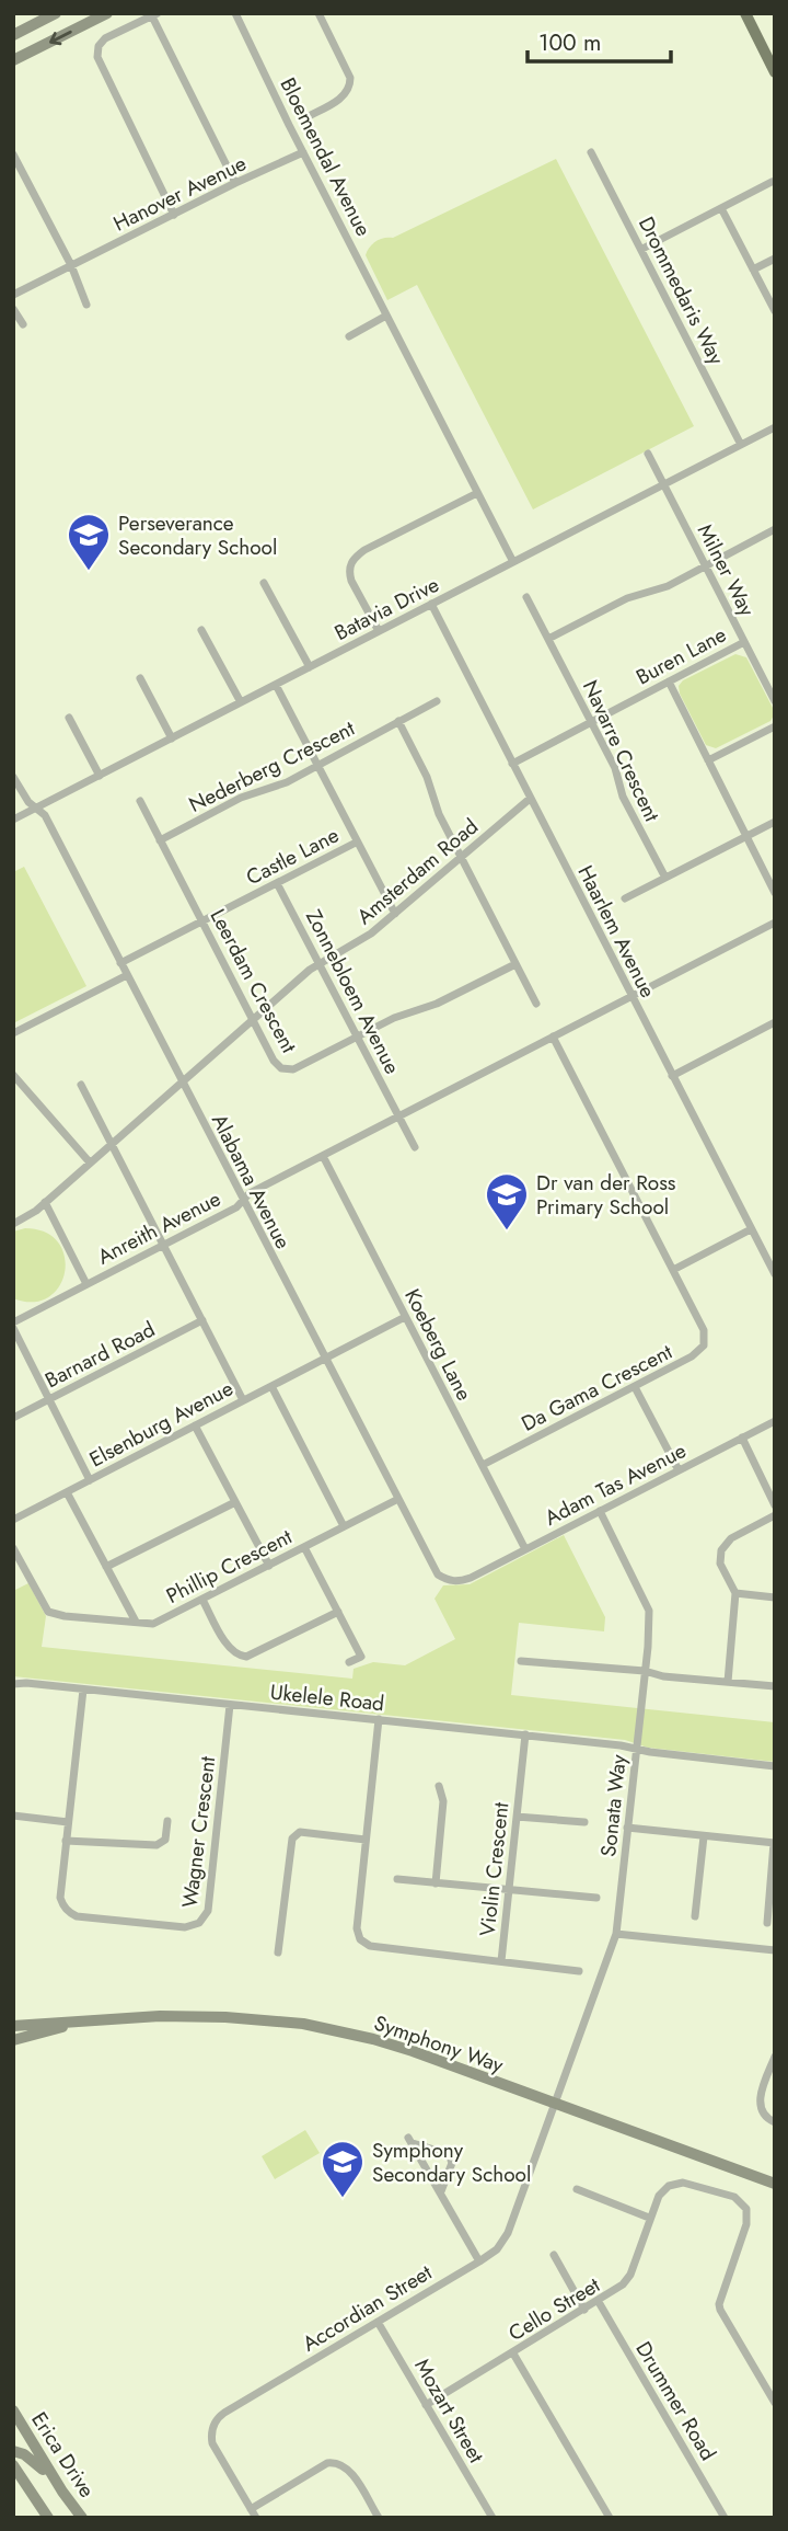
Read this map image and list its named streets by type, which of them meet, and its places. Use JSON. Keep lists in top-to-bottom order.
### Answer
{
  "streets": {
    "main road": ["Symphony Way", "Erica Drive"],
    "street": [
      "Bloemendal Avenue",
      "Hanover Avenue",
      "Drommedaris Way",
      "Milner Way",
      "Batavia Drive",
      "Buren Lane",
      "Navarre Crescent",
      "Nederberg Crescent",
      "Castle Lane",
      "Amsterdam Road",
      "Haarlem Avenue",
      "Leerdam Crescent",
      "Zonnebloem Avenue",
      "Alabama Avenue",
      "Anreith Avenue",
      "Koeberg Lane",
      "Barnard Road",
      "Da Gama Crescent",
      "Elsenburg Avenue",
      "Adam Tas Avenue",
      "Phillip Crescent",
      "Ukelele Road",
      "Sonata Way",
      "Wagner Crescent",
      "Violin Crescent",
      "Accordian Street",
      "Cello Street",
      "Drummer Road",
      "Mozart Street"
    ]
  },
  "crossings": [
    ["Bloemendal Avenue", "Hanover Avenue"],
    ["Bloemendal Avenue", "Batavia Drive"],
    ["Drommedaris Way", "Batavia Drive"],
    ["Milner Way", "Batavia Drive"],
    ["Milner Way", "Buren Lane"],
    ["Batavia Drive", "Haarlem Avenue"],
    ["Batavia Drive", "Alabama Avenue"],
    ["Buren Lane", "Navarre Crescent"],
    ["Buren Lane", "Haarlem Avenue"],
    ["Nederberg Crescent", "Leerdam Crescent"],
    ["Castle Lane", "Leerdam Crescent"],
    ["Castle Lane", "Zonnebloem Avenue"],
    ["Castle Lane", "Alabama Avenue"],
    ["Amsterdam Road", "Haarlem Avenue"],
    ["Amsterdam Road", "Leerdam Crescent"],
    ["Amsterdam Road", "Zonnebloem Avenue"],
    ["Amsterdam Road", "Alabama Avenue"],
    ["Haarlem Avenue", "Anreith Avenue"],
    ["Leerdam Crescent", "Zonnebloem Avenue"],
    ["Zonnebloem Avenue", "Anreith Avenue"],
    ["Alabama Avenue", "Anreith Avenue"],
    ["Alabama Avenue", "Elsenburg Avenue"],
    ["Alabama Avenue", "Adam Tas Avenue"],
    ["Alabama Avenue", "Phillip Crescent"],
    ["Anreith Avenue", "Koeberg Lane"],
    ["Anreith Avenue", "Da Gama Crescent"],
    ["Koeberg Lane", "Da Gama Crescent"],
    ["Koeberg Lane", "Elsenburg Avenue"],
    ["Koeberg Lane", "Adam Tas Avenue"],
    ["Adam Tas Avenue", "Sonata Way"],
    ["Ukelele Road", "Sonata Way"],
    ["Ukelele Road", "Wagner Crescent"],
    ["Ukelele Road", "Violin Crescent"],
    ["Sonata Way", "Symphony Way"],
    ["Sonata Way", "Accordian Street"],
    ["Symphony Way", "Accordian Street"],
    ["Accordian Street", "Mozart Street"],
    ["Cello Street", "Drummer Road"],
    ["Cello Street", "Mozart Street"]
  ],
  "places": {
    "school or university": ["Perseverance Secondary School", "Dr van der Ross Primary School", "Symphony Secondary School"]
  },
  "scale_bar": "100 m"
}
